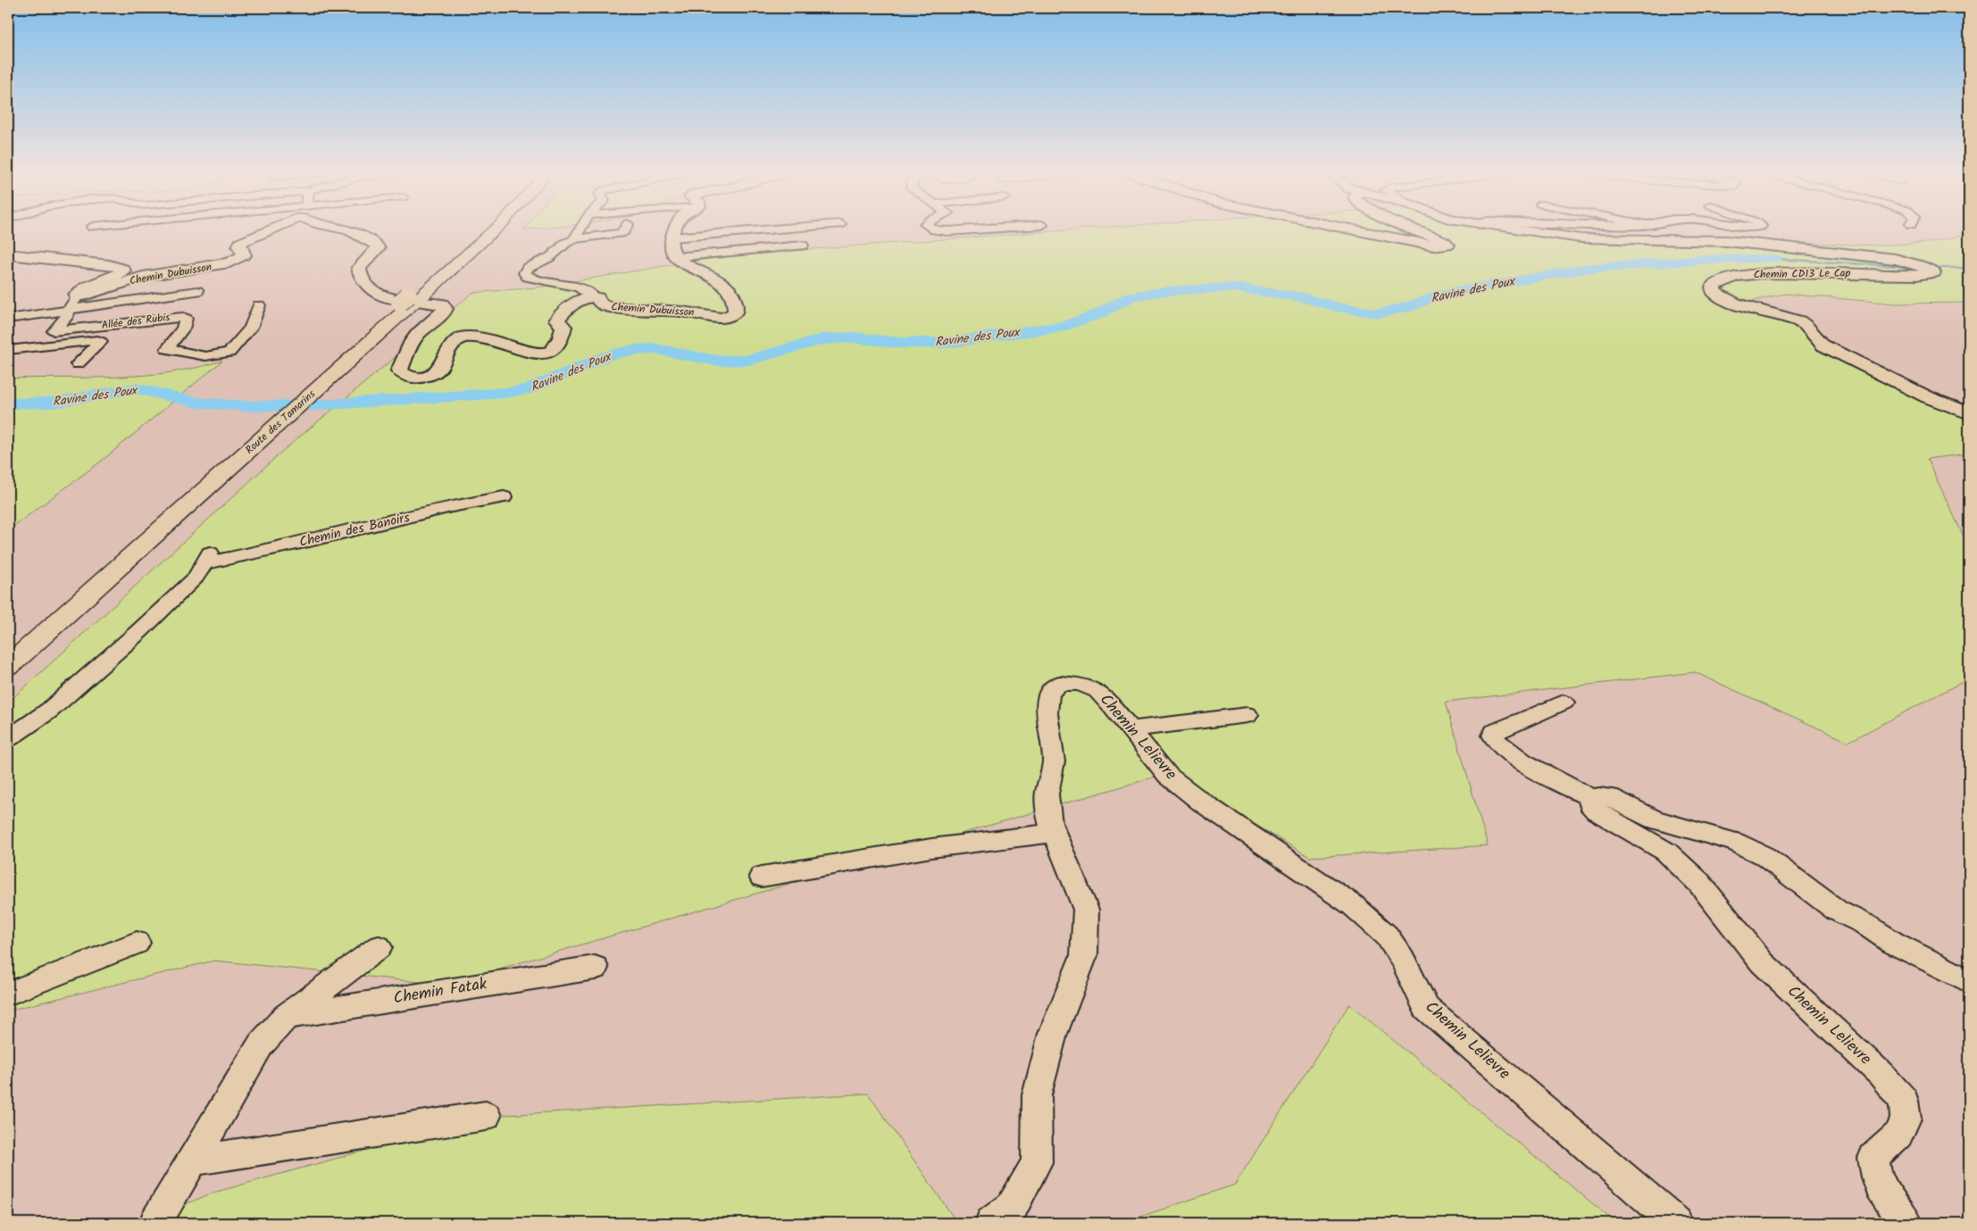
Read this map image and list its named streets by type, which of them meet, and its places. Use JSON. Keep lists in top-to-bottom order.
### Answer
{
  "streets": {
    "highway": ["Route des Tamarins"],
    "main road": ["Chemin Dubuisson", "Chemin CD13 Le Cap"],
    "street": [
      "Allée des Rubis",
      "Chemin des Banoirs",
      "Chemin Lelievre",
      "Chemin Fatak"
    ]
  },
  "crossings": [
    ["Chemin Dubuisson", "Route des Tamarins"]
  ],
  "water": ["Ravine des Poux"]
}
